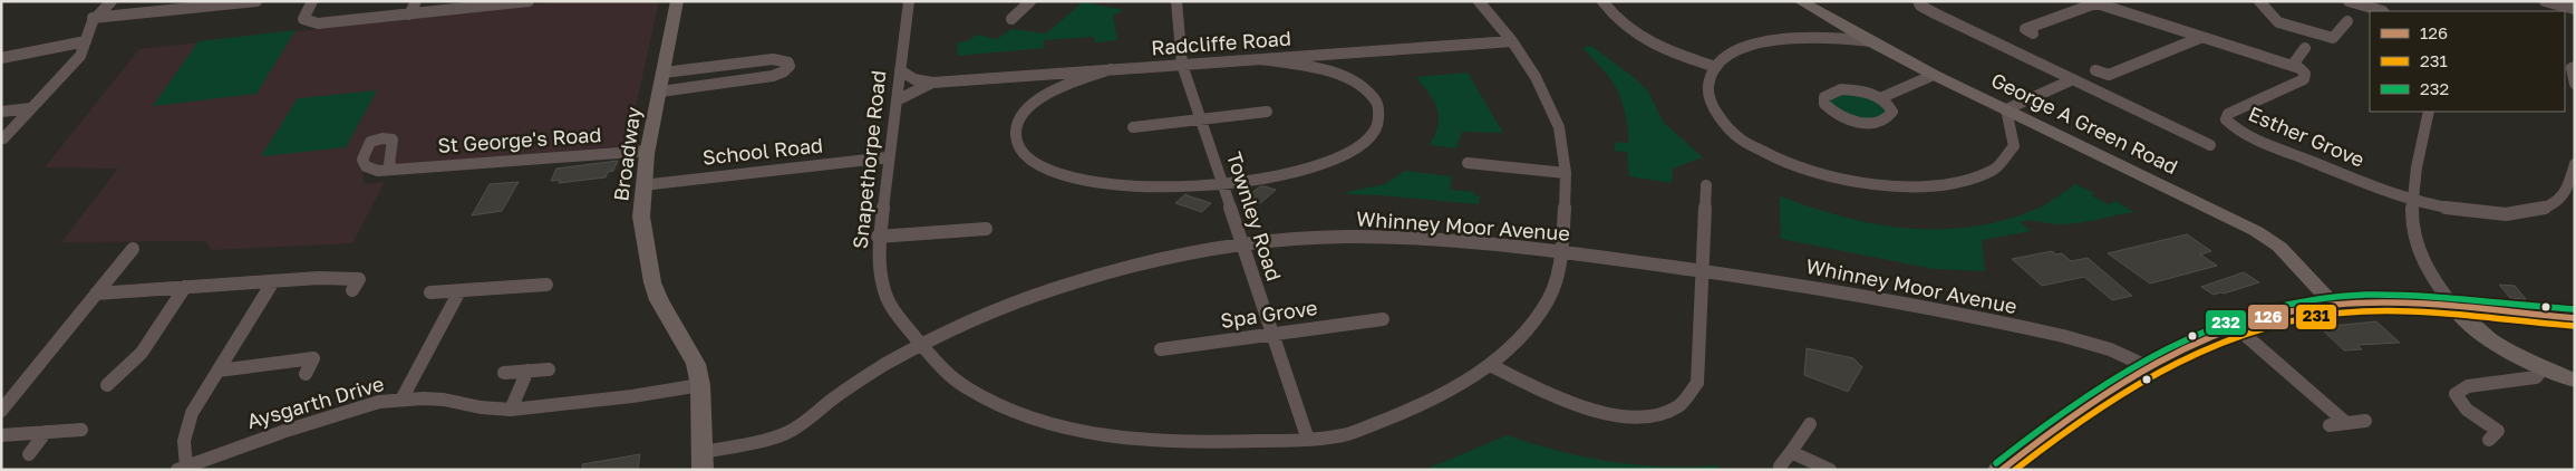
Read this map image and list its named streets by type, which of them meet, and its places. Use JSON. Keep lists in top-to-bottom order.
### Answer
{
  "streets": {
    "street": [
      "Radcliffe Road",
      "George A Green Road",
      "Esther Grove",
      "St George's Road",
      "School Road",
      "Broadway",
      "Snapethorpe Road",
      "Townley Road",
      "Whinney Moor Avenue",
      "Spa Grove",
      "Aysgarth Drive"
    ]
  },
  "crossings": [
    ["Radcliffe Road", "Snapethorpe Road"],
    ["Radcliffe Road", "Townley Road"],
    ["St George's Road", "Broadway"],
    ["School Road", "Broadway"],
    ["School Road", "Snapethorpe Road"],
    ["Broadway", "Whinney Moor Avenue"],
    ["Broadway", "Aysgarth Drive"],
    ["Snapethorpe Road", "Townley Road"],
    ["Snapethorpe Road", "Whinney Moor Avenue"],
    ["Townley Road", "Whinney Moor Avenue"],
    ["Townley Road", "Spa Grove"]
  ],
  "lines": ["transit line 232", "transit line 126", "transit line 231"],
  "legend": ["126", "231", "232"]
}
